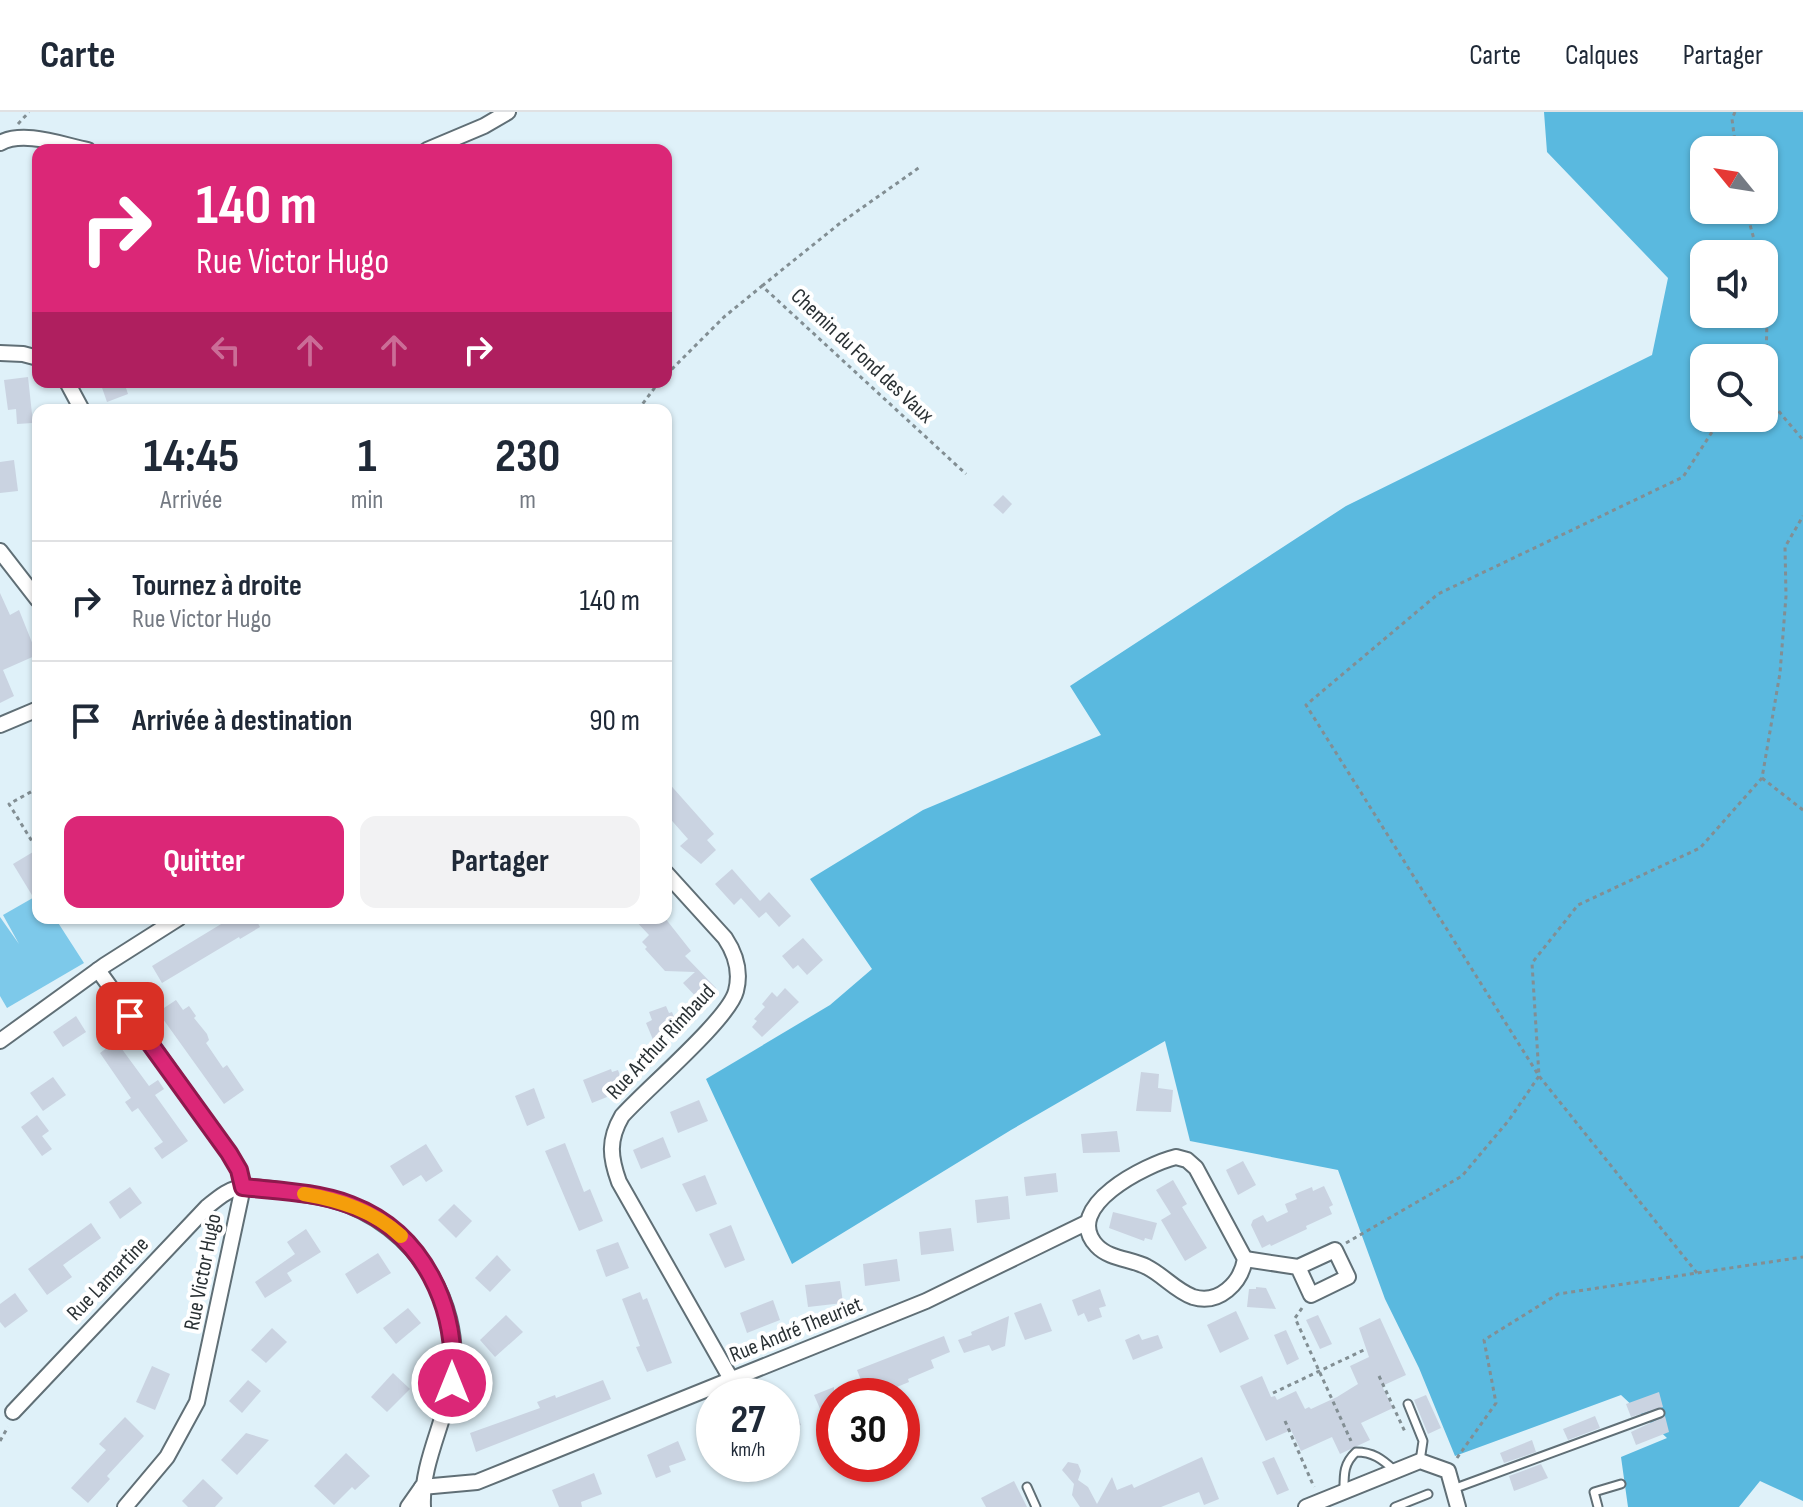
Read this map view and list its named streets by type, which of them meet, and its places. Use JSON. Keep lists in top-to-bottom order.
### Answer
{
  "streets": {
    "street": [
      "Rue Arthur Rimbaud",
      "Rue Victor Hugo",
      "Rue Lamartine",
      "Rue André Theuriet"
    ],
    "path": ["Chemin du Fond des Vaux"]
  },
  "crossings": [
    ["Rue Victor Hugo", "Rue Lamartine"]
  ],
  "north": "top left",
  "page": {
    "header": "Carte",
    "nav": ["Carte", "Calques", "Partager"],
    "turn": ["140 m", "Rue Victor Hugo"],
    "eta": [
      "14:45",
      "Arrivée",
      "1",
      "min",
      "230",
      "m"
    ],
    "list": [
      {
        "name": "Tournez à droite",
        "note": "Rue Victor Hugo",
        "value": "140 m"
      },
      {
        "name": "Arrivée à destination",
        "value": "90 m"
      }
    ],
    "buttons": ["Quitter", "Partager"],
    "speed": "27 km/h",
    "limit": "30"
  }
}
